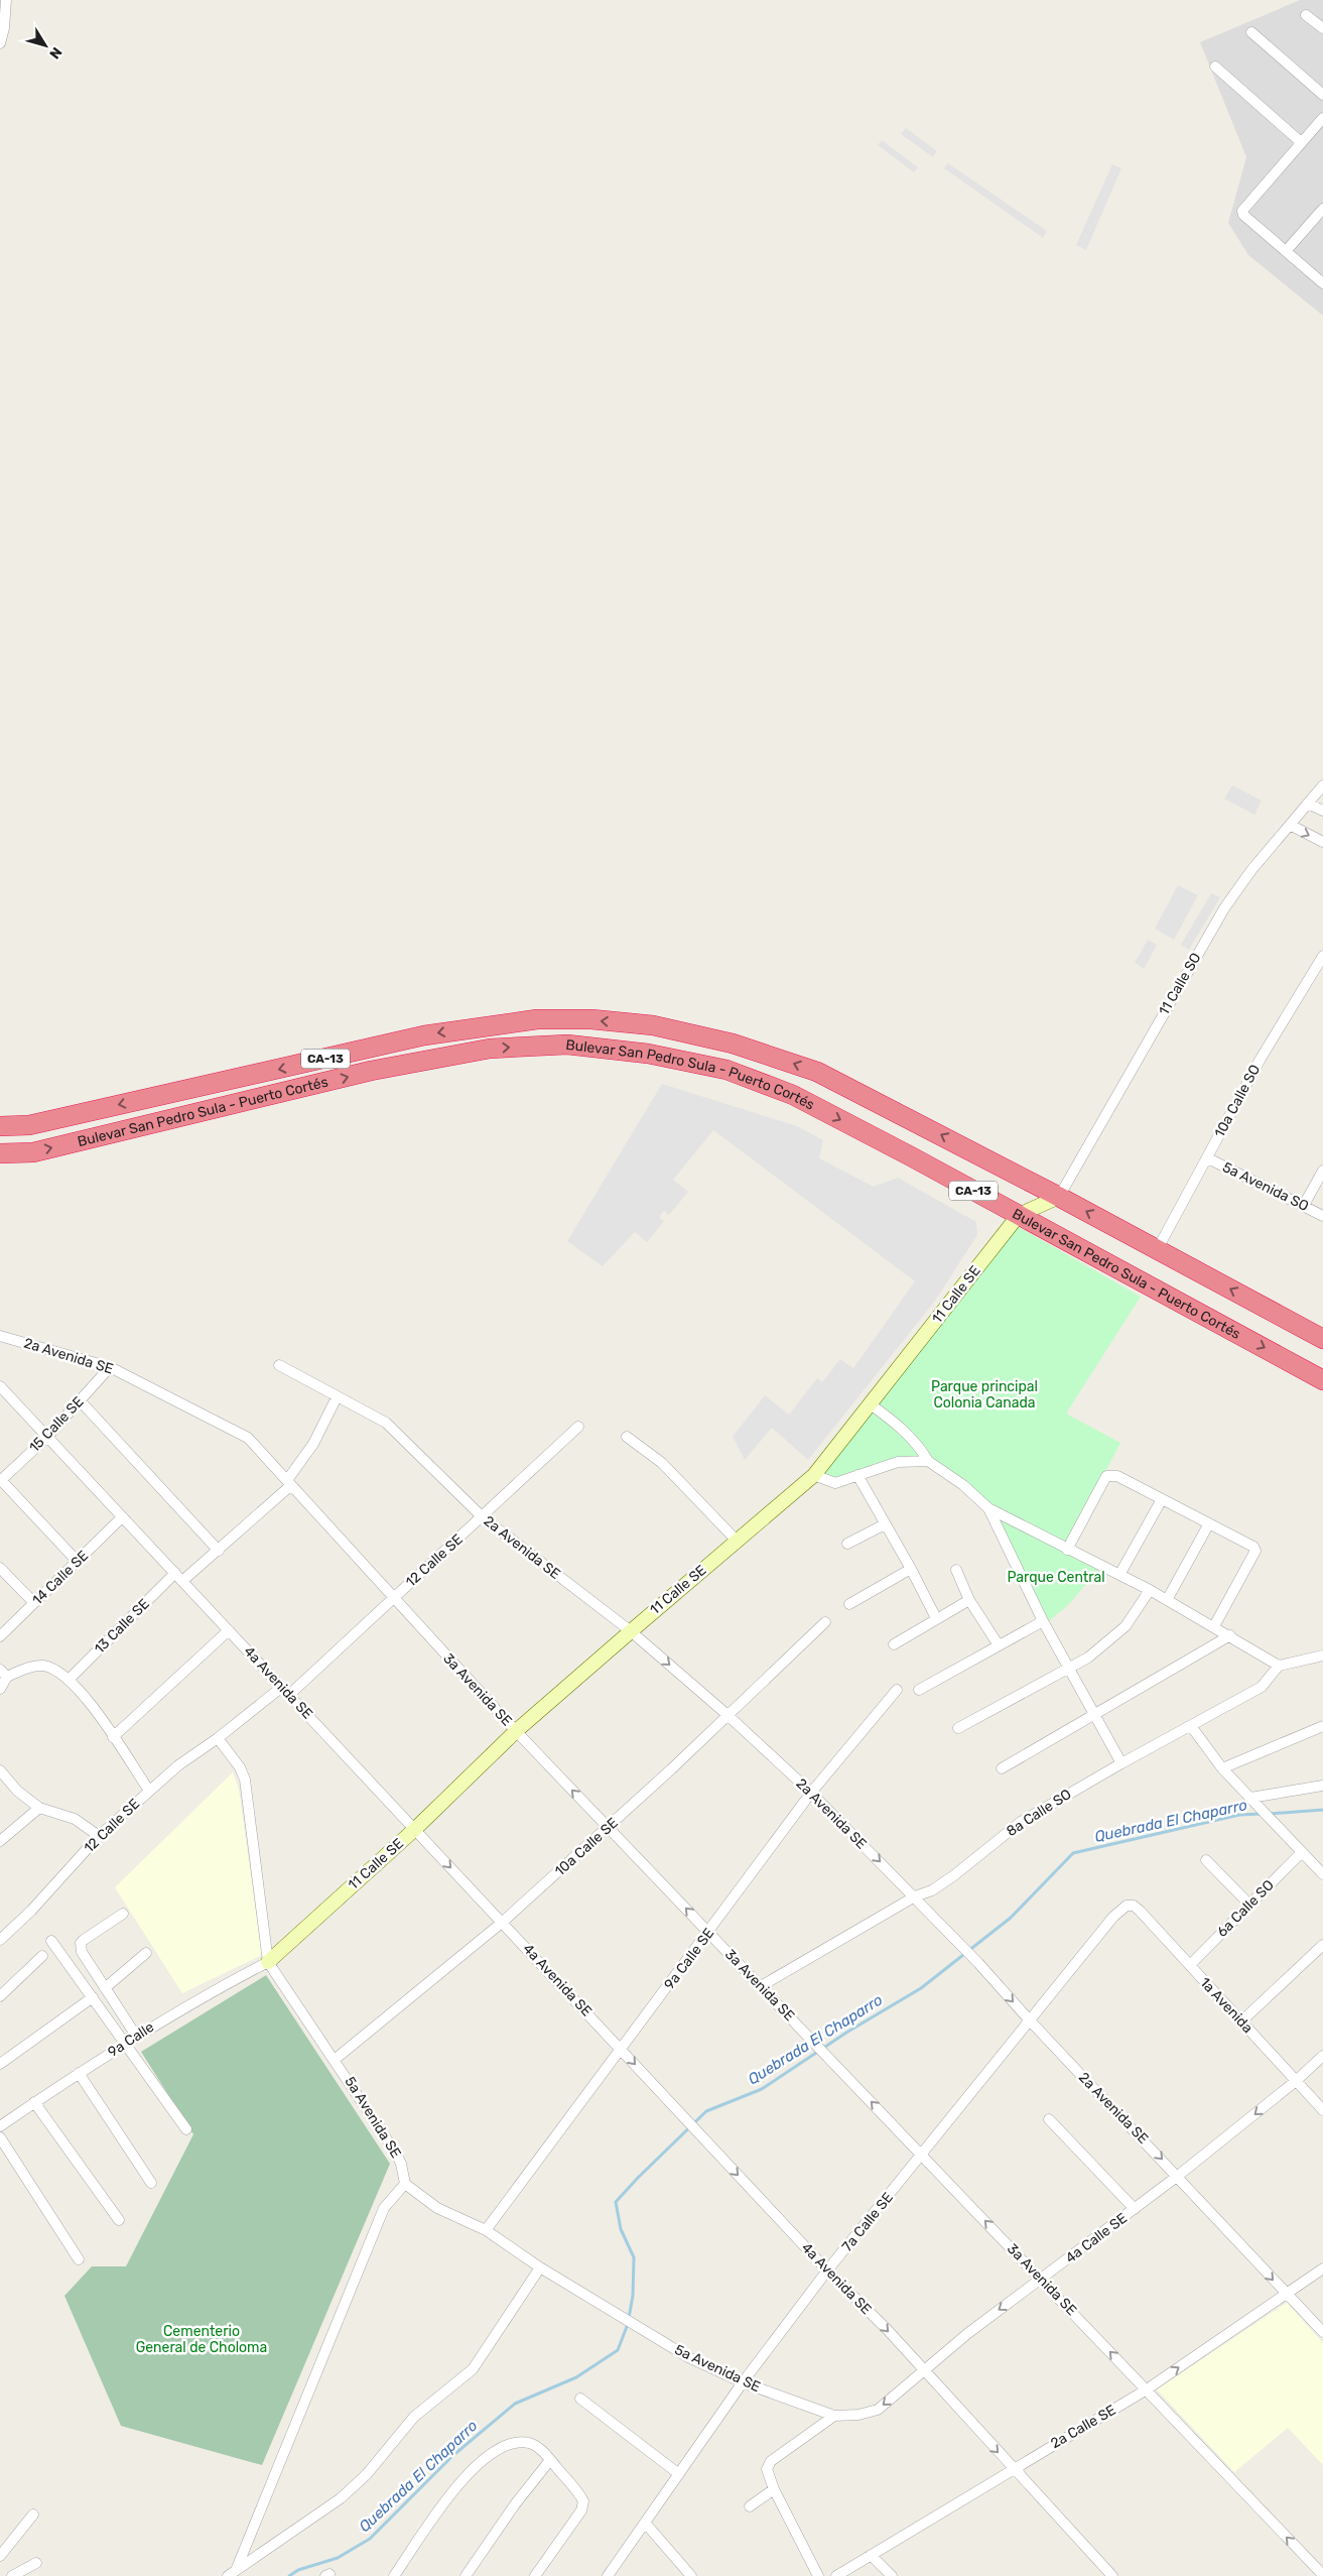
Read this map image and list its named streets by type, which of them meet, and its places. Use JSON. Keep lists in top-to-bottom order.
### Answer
{
  "streets": {
    "highway": ["CA-13", "Bulevar San Pedro Sula - Puerto Cortés"],
    "street": [
      "11 Calle SO",
      "10a Calle SO",
      "5a Avenida SO",
      "11 Calle SE",
      "2a Avenida SE",
      "15 Calle SE",
      "12 Calle SE",
      "14 Calle SE",
      "13 Calle SE",
      "4a Avenida SE",
      "3a Avenida SE",
      "8a Calle SO",
      "10a Calle SE",
      "6a Calle SO",
      "9a Calle SE",
      "1a Avenida",
      "9a Calle",
      "5a Avenida SE",
      "7a Calle SE",
      "4a Calle SE",
      "2a Calle SE"
    ]
  },
  "crossings": [
    ["11 Calle SO", "Bulevar San Pedro Sula - Puerto Cortés"],
    ["11 Calle SO", "11 Calle SE"],
    ["Bulevar San Pedro Sula - Puerto Cortés", "10a Calle SO"],
    ["Bulevar San Pedro Sula - Puerto Cortés", "11 Calle SE"],
    ["10a Calle SO", "5a Avenida SO"],
    ["11 Calle SE", "2a Avenida SE"],
    ["11 Calle SE", "4a Avenida SE"],
    ["11 Calle SE", "3a Avenida SE"],
    ["11 Calle SE", "9a Calle"],
    ["11 Calle SE", "5a Avenida SE"],
    ["2a Avenida SE", "15 Calle SE"],
    ["2a Avenida SE", "12 Calle SE"],
    ["2a Avenida SE", "13 Calle SE"],
    ["2a Avenida SE", "3a Avenida SE"],
    ["2a Avenida SE", "8a Calle SO"],
    ["2a Avenida SE", "10a Calle SE"],
    ["2a Avenida SE", "9a Calle SE"],
    ["2a Avenida SE", "7a Calle SE"],
    ["2a Avenida SE", "4a Calle SE"],
    ["2a Avenida SE", "2a Calle SE"],
    ["15 Calle SE", "4a Avenida SE"],
    ["12 Calle SE", "4a Avenida SE"],
    ["12 Calle SE", "3a Avenida SE"],
    ["12 Calle SE", "5a Avenida SE"],
    ["14 Calle SE", "4a Avenida SE"],
    ["13 Calle SE", "4a Avenida SE"],
    ["13 Calle SE", "3a Avenida SE"],
    ["4a Avenida SE", "10a Calle SE"],
    ["4a Avenida SE", "9a Calle SE"],
    ["4a Avenida SE", "7a Calle SE"],
    ["4a Avenida SE", "4a Calle SE"],
    ["4a Avenida SE", "2a Calle SE"],
    ["3a Avenida SE", "8a Calle SO"],
    ["3a Avenida SE", "10a Calle SE"],
    ["3a Avenida SE", "9a Calle SE"],
    ["3a Avenida SE", "7a Calle SE"],
    ["3a Avenida SE", "4a Calle SE"],
    ["3a Avenida SE", "2a Calle SE"],
    ["10a Calle SE", "5a Avenida SE"],
    ["6a Calle SO", "1a Avenida"],
    ["9a Calle SE", "5a Avenida SE"],
    ["1a Avenida", "7a Calle SE"],
    ["1a Avenida", "4a Calle SE"],
    ["9a Calle", "5a Avenida SE"],
    ["5a Avenida SE", "7a Calle SE"],
    ["5a Avenida SE", "4a Calle SE"]
  ],
  "one_way": [
    "2a Avenida SE",
    "4a Avenida SE",
    "3a Avenida SE",
    "4a Calle SE"
  ],
  "water": ["Quebrada El Chaparro"],
  "parks": ["Parque principal Colonia Canada", "Parque Central", "Cementerio General de Choloma"],
  "north": "bottom right"
}
